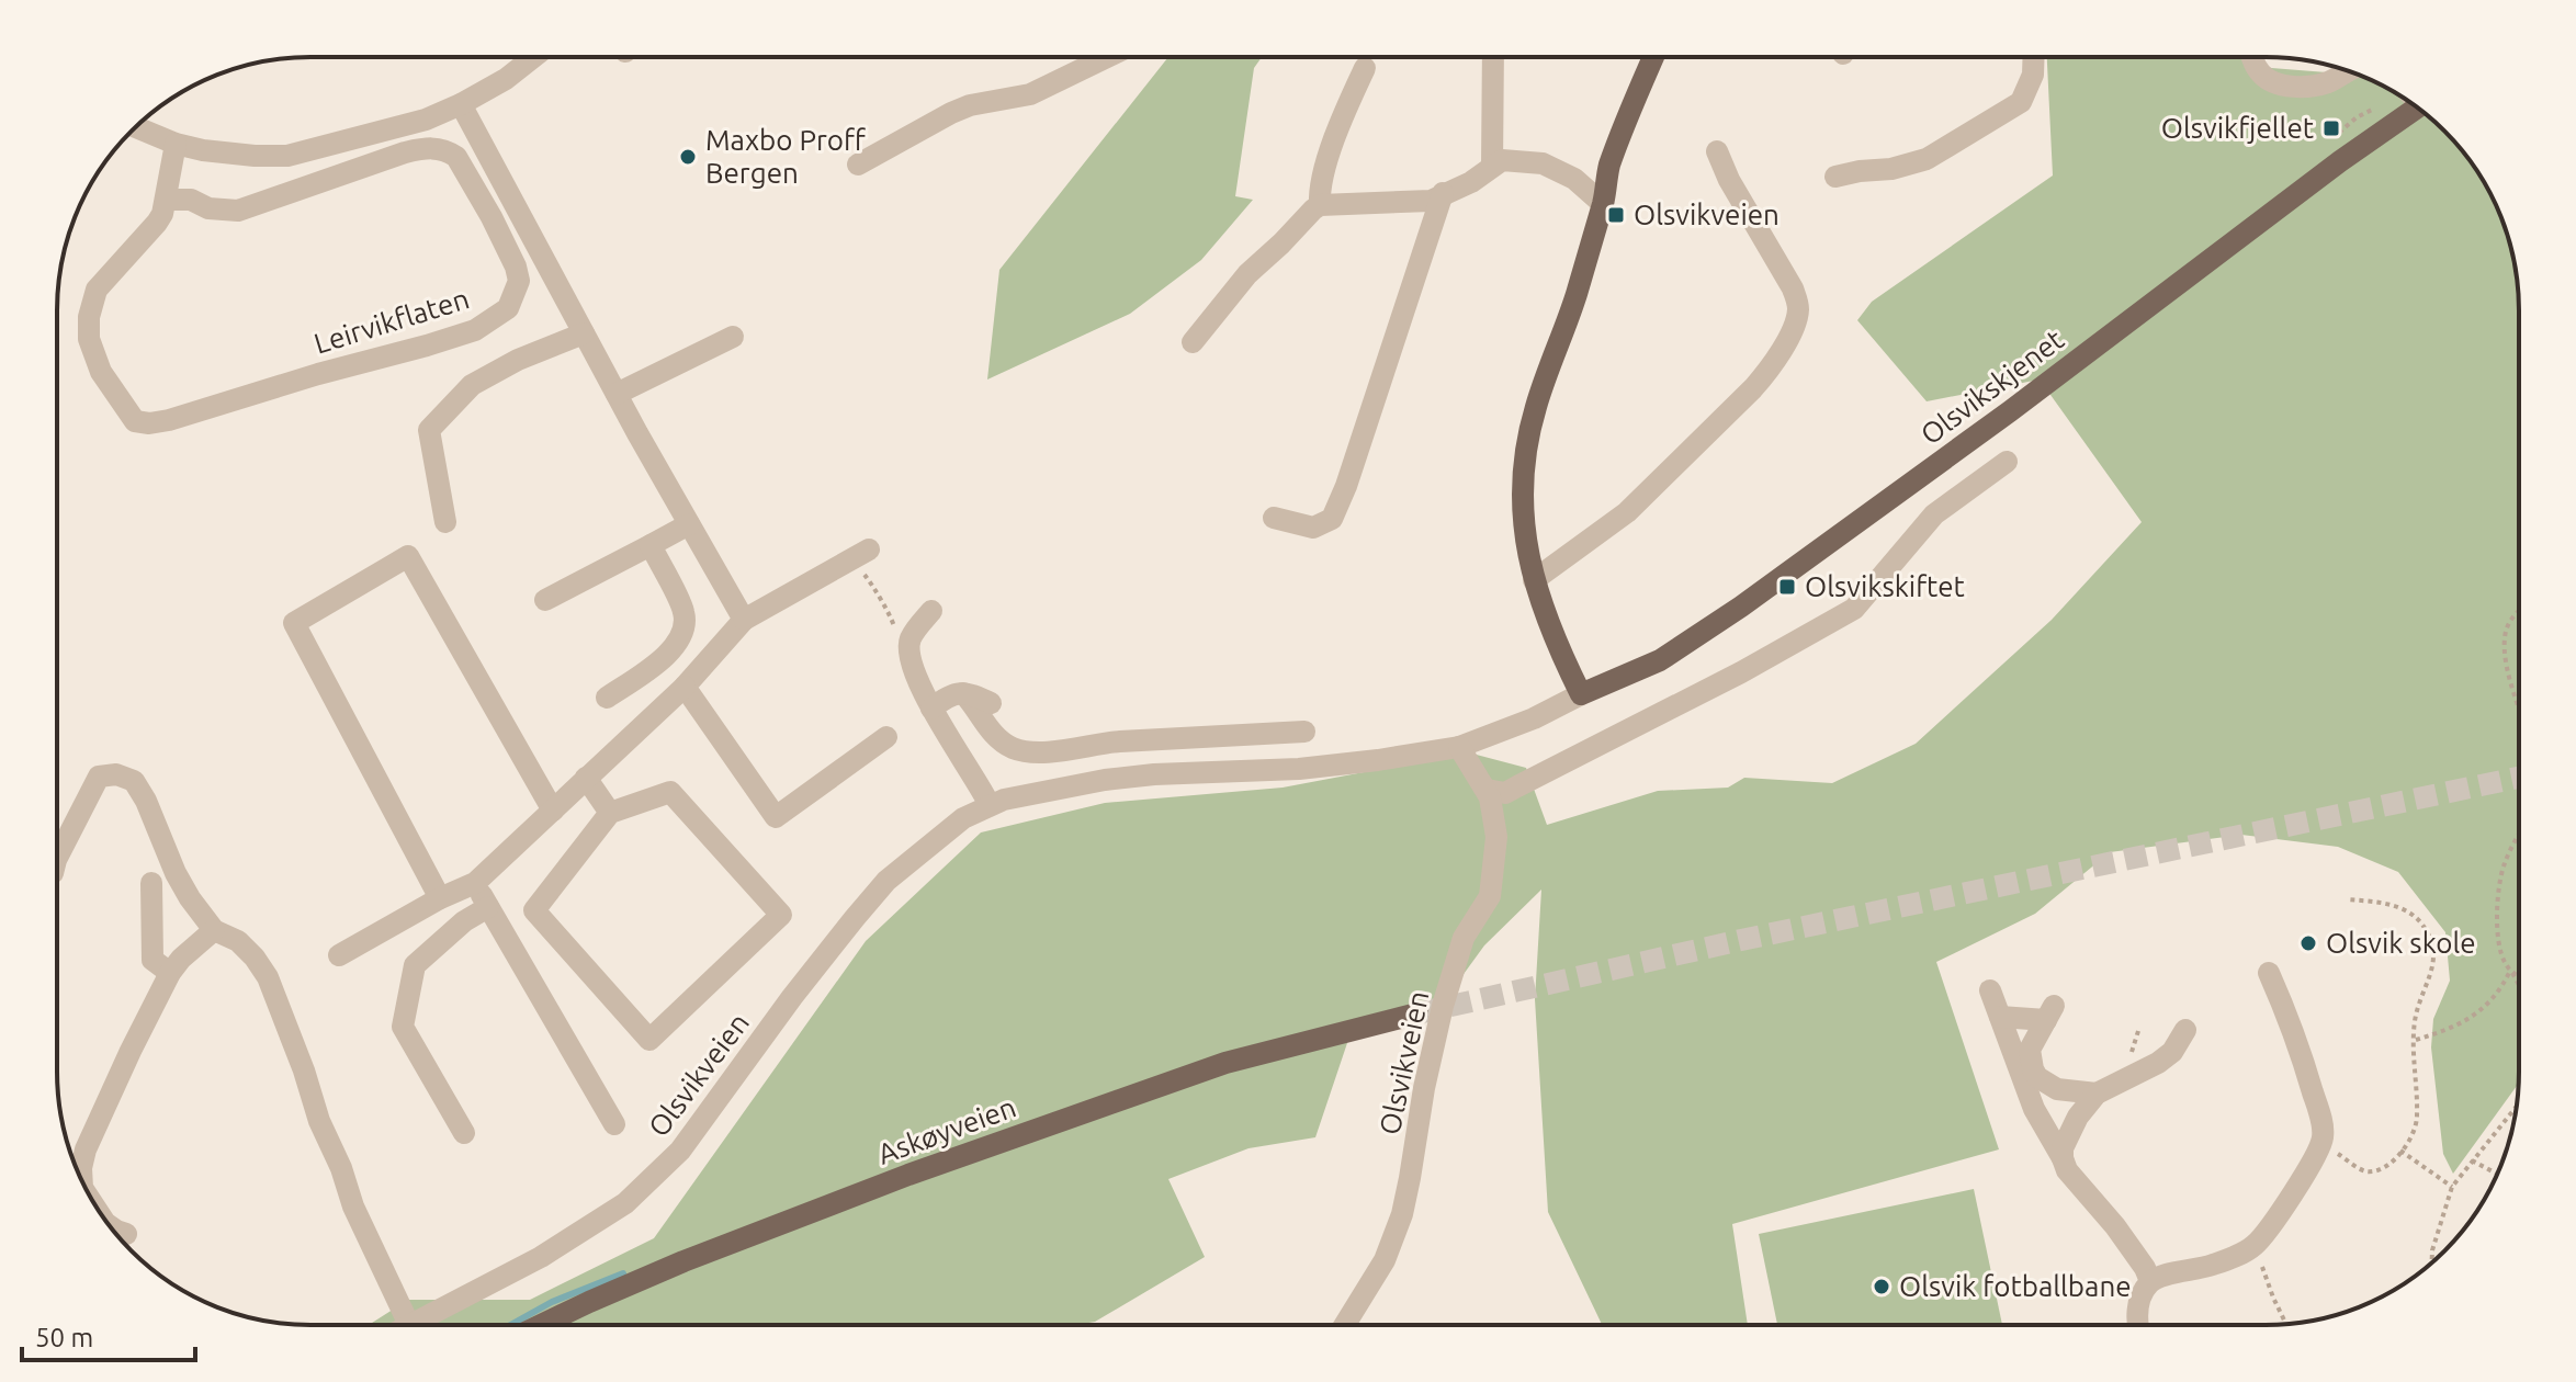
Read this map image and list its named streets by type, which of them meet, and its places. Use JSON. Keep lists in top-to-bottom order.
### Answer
{
  "streets": {
    "main road": ["Olsvikskjenet", "Askøyveien"],
    "street": ["Leirvikflaten", "Olsvikveien"]
  },
  "crossings": [
    ["Olsvikskjenet", "Olsvikveien"]
  ],
  "places": {
    "transit": ["Olsvikfjellet", "Olsvikveien", "Olsvikskiftet"],
    "other": ["Maxbo Proff Bergen", "Olsvik skole", "Olsvik fotballbane"]
  },
  "scale_bar": "50 m"
}
